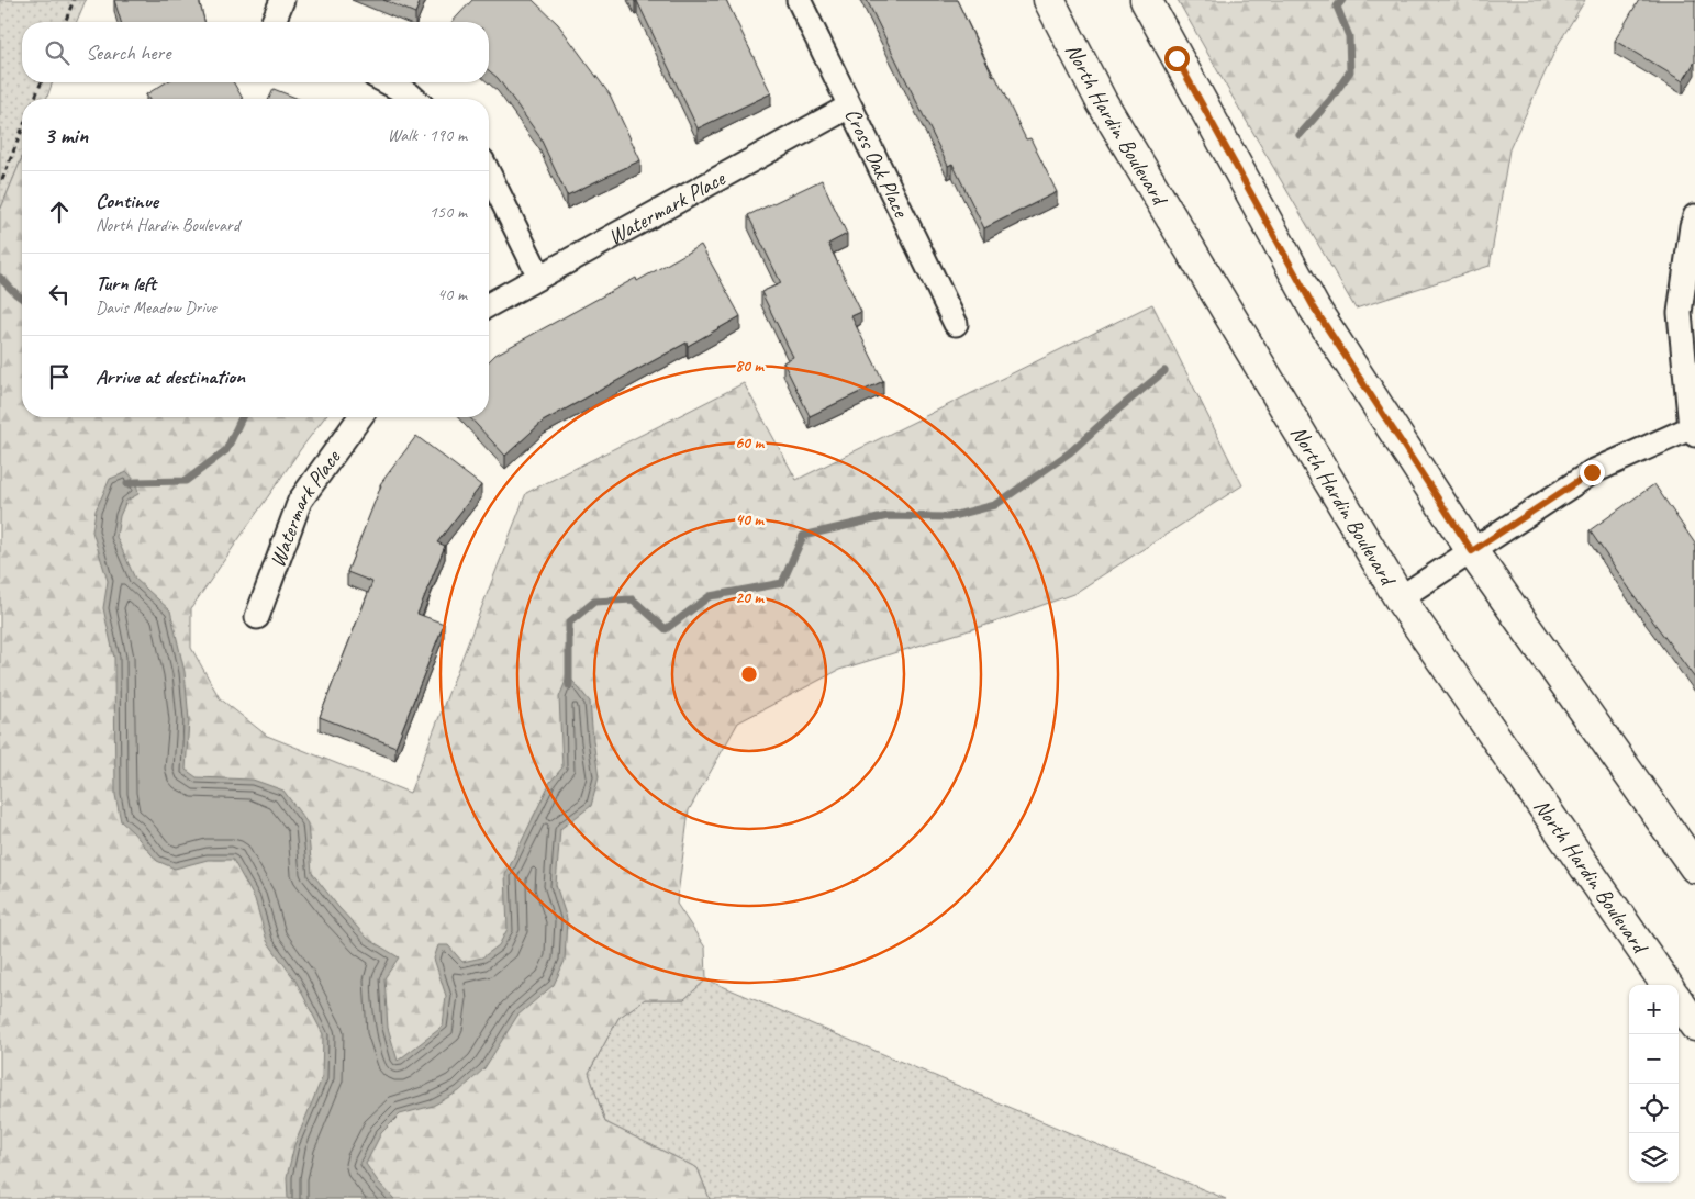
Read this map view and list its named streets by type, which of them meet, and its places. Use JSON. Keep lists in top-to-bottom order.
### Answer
{
  "streets": {
    "street": ["North Hardin Boulevard", "Cross Oak Place", "Watermark Place"]
  },
  "crossings": [
    ["Cross Oak Place", "Watermark Place"]
  ],
  "page": {
    "search": "Search here",
    "heading": ["3 min", "Walk · 190 m"],
    "list": [
      ["Continue", "North Hardin Boulevard", "150 m"],
      ["Turn left", "Davis Meadow Drive", "40 m"],
      "Arrive at destination"
    ],
    "map_buttons": ["+", "−"]
  },
  "rings": [
    "80 m",
    "60 m",
    "40 m",
    "20 m"
  ]
}
